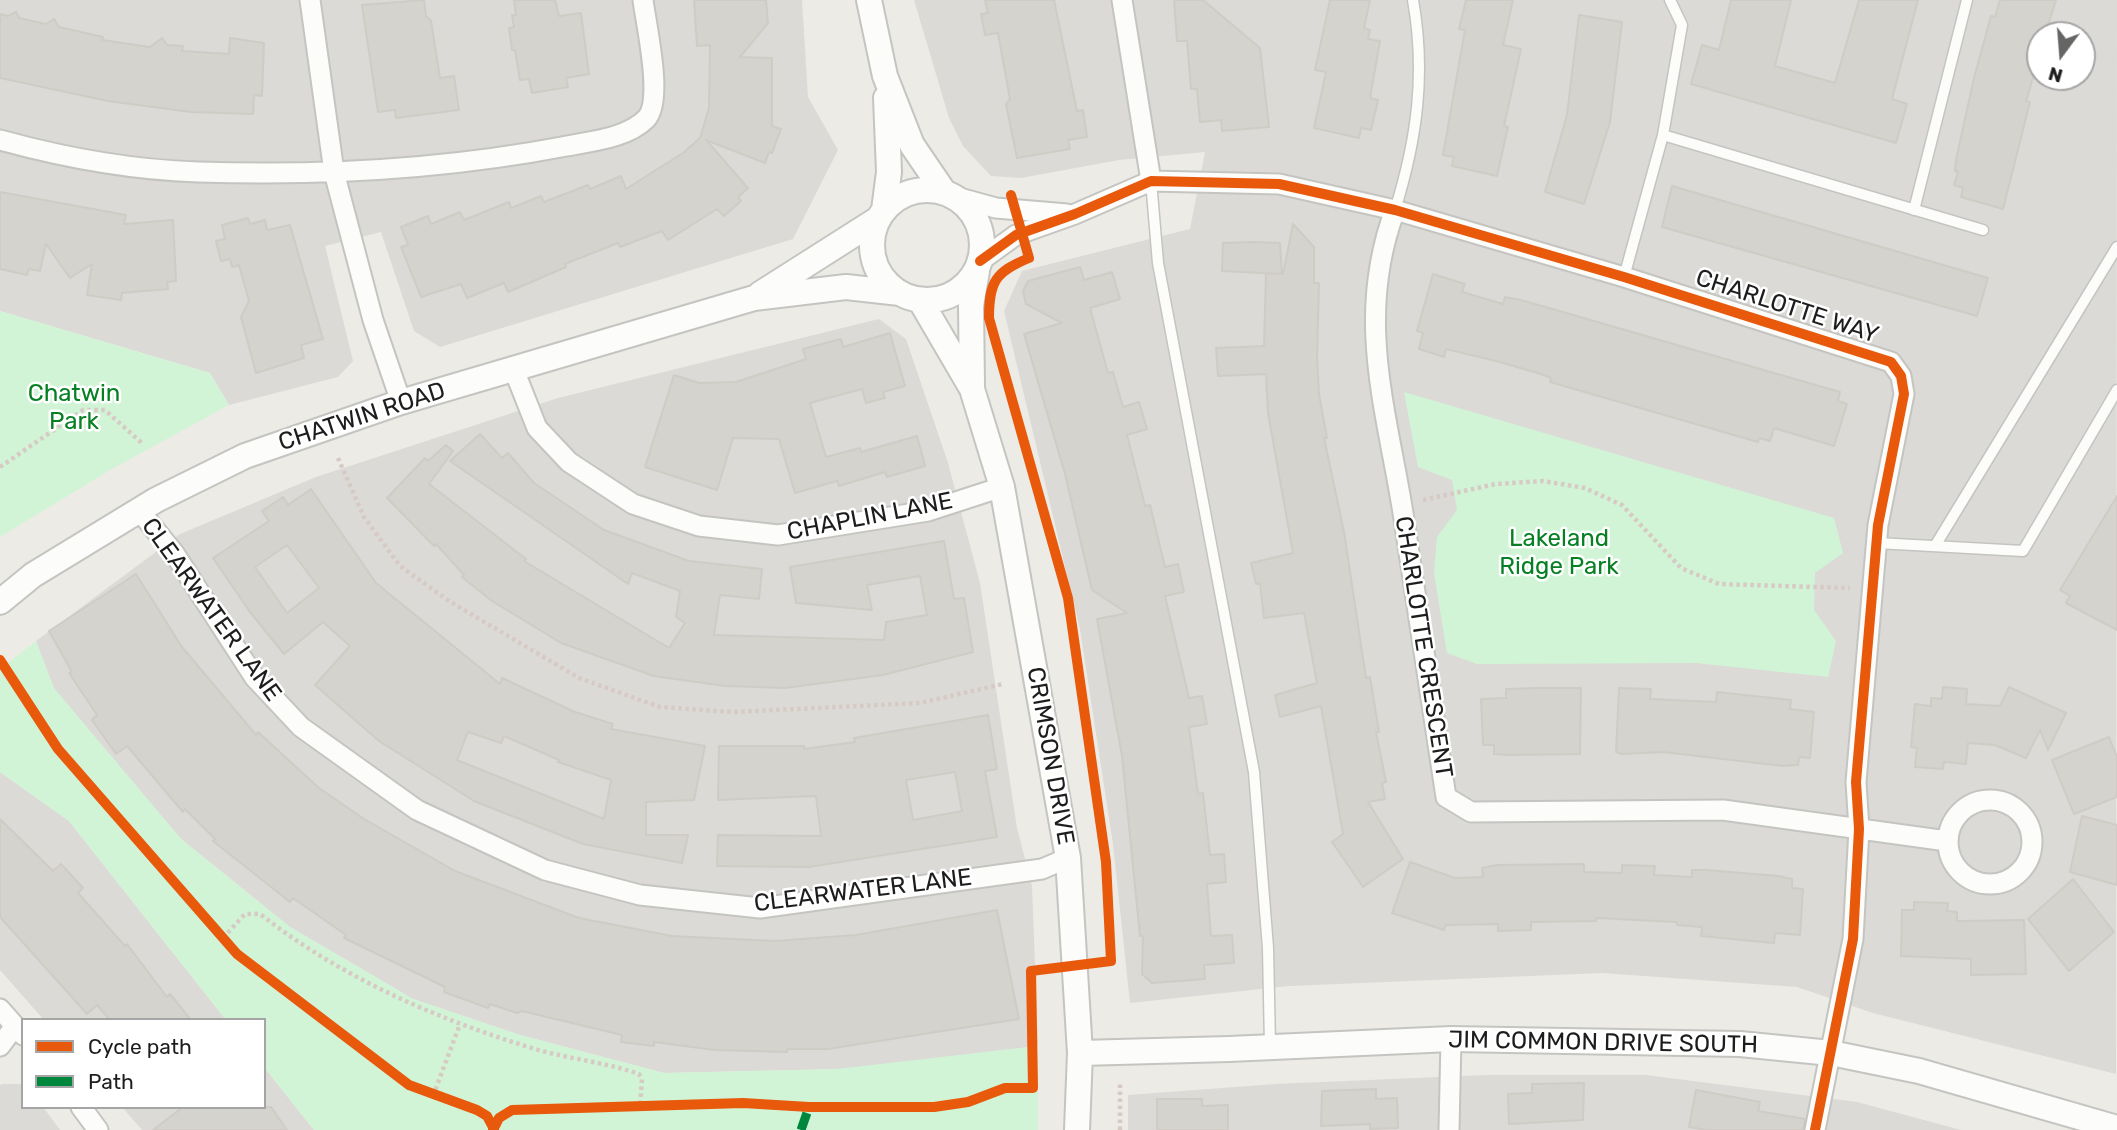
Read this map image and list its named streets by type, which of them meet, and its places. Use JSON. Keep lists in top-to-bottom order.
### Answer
{
  "streets": {
    "street": [
      "CHARLOTTE WAY",
      "CHATWIN ROAD",
      "CHAPLIN LANE",
      "CLEARWATER LANE",
      "CHARLOTTE CRESCENT",
      "CRIMSON DRIVE",
      "JIM COMMON DRIVE SOUTH"
    ]
  },
  "crossings": [
    ["CHARLOTTE WAY", "CHARLOTTE CRESCENT"],
    ["CHARLOTTE WAY", "JIM COMMON DRIVE SOUTH"],
    ["CHATWIN ROAD", "CHAPLIN LANE"],
    ["CHATWIN ROAD", "CLEARWATER LANE"],
    ["CHATWIN ROAD", "CRIMSON DRIVE"],
    ["CHAPLIN LANE", "CRIMSON DRIVE"],
    ["CLEARWATER LANE", "CRIMSON DRIVE"],
    ["CRIMSON DRIVE", "JIM COMMON DRIVE SOUTH"]
  ],
  "parks": ["Chatwin Park", "Lakeland Ridge Park"],
  "legend": ["Cycle path", "Path"],
  "north": "bottom"
}
